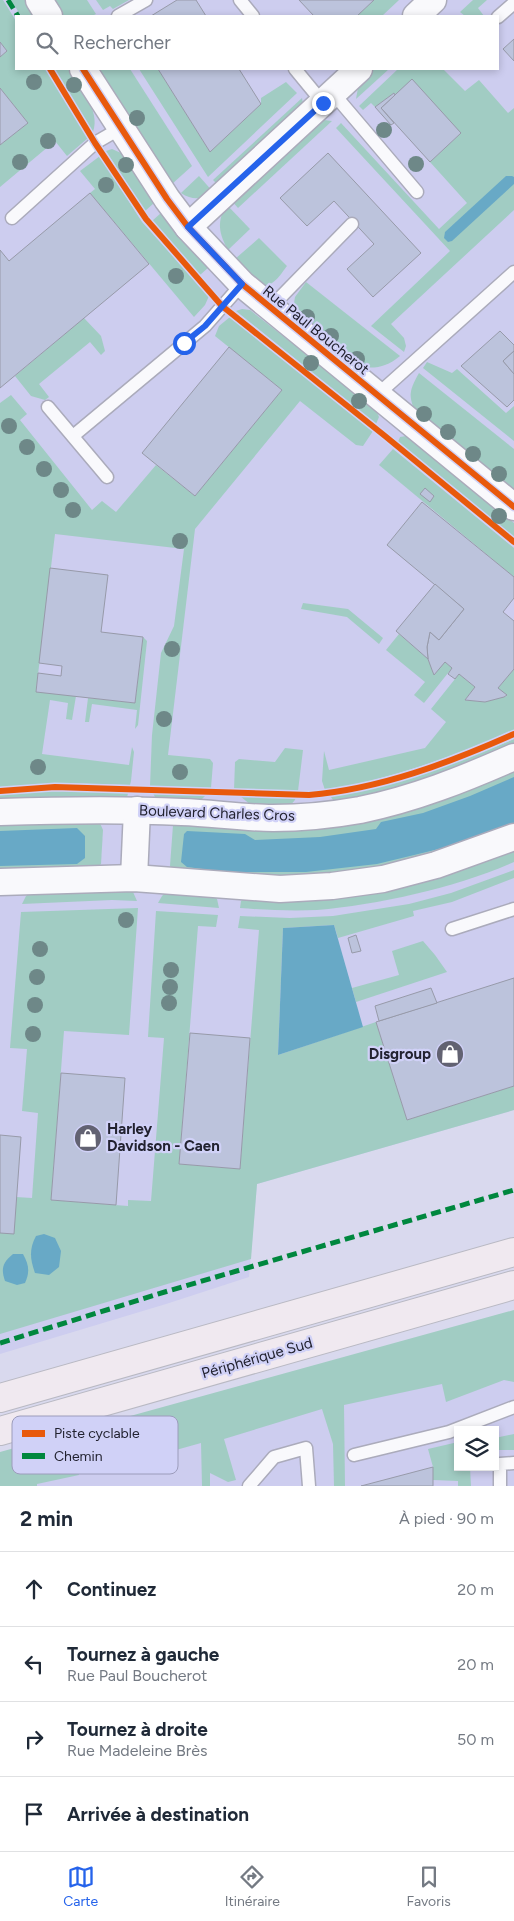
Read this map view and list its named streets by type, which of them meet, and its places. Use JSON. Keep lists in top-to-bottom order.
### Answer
{
  "streets": {
    "highway": ["Périphérique Sud"],
    "street": ["Rue Paul Boucherot", "Boulevard Charles Cros"]
  },
  "places": {
    "shop": ["Disgroup", "Harley Davidson - Caen"]
  },
  "legend": ["Piste cyclable", "Chemin"],
  "page": {
    "search": "Rechercher",
    "heading": ["2 min", "À pied · 90 m"],
    "list": [
      ["Continuez", "20 m"],
      ["Tournez à gauche", "Rue Paul Boucherot", "20 m"],
      ["Tournez à droite", "Rue Madeleine Brès", "50 m"],
      "Arrivée à destination"
    ],
    "nav": ["Carte", "Itinéraire", "Favoris"]
  }
}
